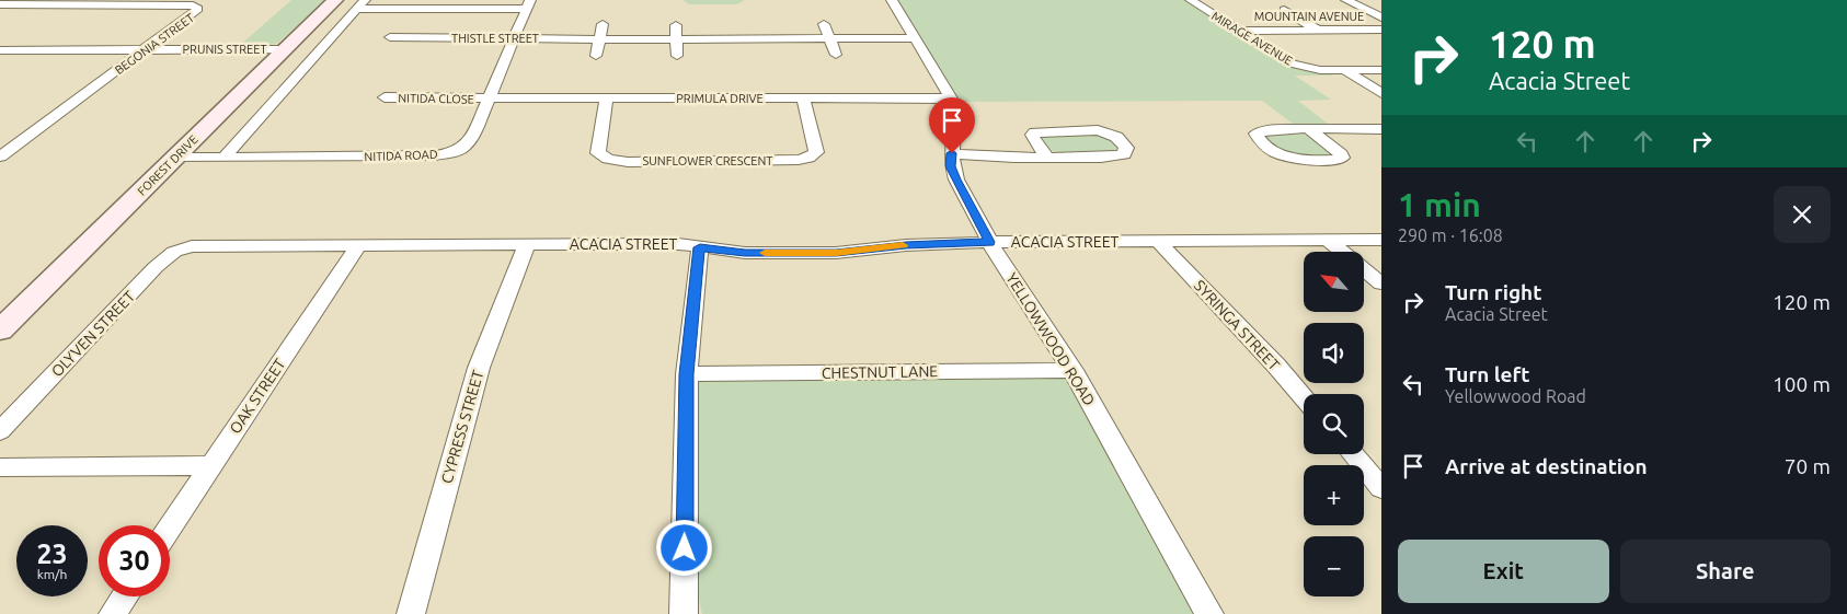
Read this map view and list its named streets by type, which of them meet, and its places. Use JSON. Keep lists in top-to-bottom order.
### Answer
{
  "streets": {
    "street": [
      "MOUNTAIN AVENUE",
      "THISTLE STREET",
      "MIRAGE AVENUE",
      "BEGONIA STREET",
      "PRUNIS STREET",
      "NITIDA CLOSE",
      "PRIMULA DRIVE",
      "NITIDA ROAD",
      "SUNFLOWER CRESCENT",
      "FOREST DRIVE",
      "ACACIA STREET",
      "SYRINGA STREET",
      "OLYVEN STREET",
      "YELLOWWOOD ROAD",
      "CHESTNUT LANE",
      "OAK STREET",
      "CYPRESS STREET"
    ]
  },
  "crossings": [
    ["MOUNTAIN AVENUE", "MIRAGE AVENUE"],
    ["THISTLE STREET", "NITIDA ROAD"],
    ["THISTLE STREET", "YELLOWWOOD ROAD"],
    ["BEGONIA STREET", "PRUNIS STREET"],
    ["PRUNIS STREET", "FOREST DRIVE"],
    ["NITIDA CLOSE", "PRIMULA DRIVE"],
    ["NITIDA CLOSE", "NITIDA ROAD"],
    ["PRIMULA DRIVE", "NITIDA ROAD"],
    ["PRIMULA DRIVE", "SUNFLOWER CRESCENT"],
    ["PRIMULA DRIVE", "YELLOWWOOD ROAD"],
    ["NITIDA ROAD", "FOREST DRIVE"],
    ["ACACIA STREET", "SYRINGA STREET"],
    ["ACACIA STREET", "OLYVEN STREET"],
    ["ACACIA STREET", "YELLOWWOOD ROAD"],
    ["ACACIA STREET", "OAK STREET"],
    ["ACACIA STREET", "CYPRESS STREET"],
    ["YELLOWWOOD ROAD", "CHESTNUT LANE"]
  ],
  "north": "top left",
  "page": {
    "turn": ["120 m", "Acacia Street"],
    "heading": ["1 min", "290 m · 16:08"],
    "map_buttons": ["+", "−"],
    "list": [
      {
        "name": "Turn right",
        "note": "Acacia Street",
        "value": "120 m"
      },
      {
        "name": "Turn left",
        "note": "Yellowwood Road",
        "value": "100 m"
      },
      {
        "name": "Arrive at destination",
        "value": "70 m"
      }
    ],
    "speed": "23 km/h",
    "limit": "30",
    "buttons": ["Exit", "Share"]
  }
}
